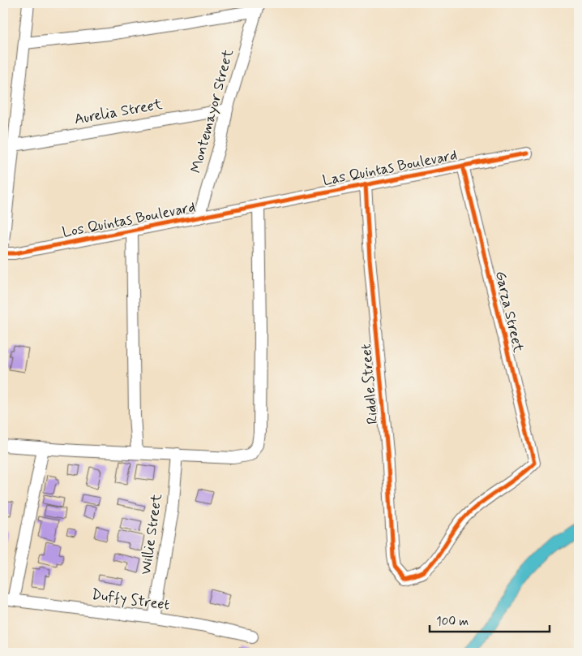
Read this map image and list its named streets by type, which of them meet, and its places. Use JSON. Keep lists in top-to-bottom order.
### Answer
{
  "streets": {
    "street": [
      "Montemayor Street",
      "Aurelia Street",
      "Las Quintas Boulevard",
      "Los Quintas Boulevard",
      "Garza Street",
      "Riddle Street",
      "Willie Street",
      "Duffy Street"
    ]
  },
  "crossings": [
    ["Montemayor Street", "Aurelia Street"],
    ["Montemayor Street", "Los Quintas Boulevard"],
    ["Las Quintas Boulevard", "Los Quintas Boulevard"],
    ["Las Quintas Boulevard", "Garza Street"],
    ["Las Quintas Boulevard", "Riddle Street"],
    ["Garza Street", "Riddle Street"],
    ["Willie Street", "Duffy Street"]
  ],
  "scale_bar": "100 m"
}
